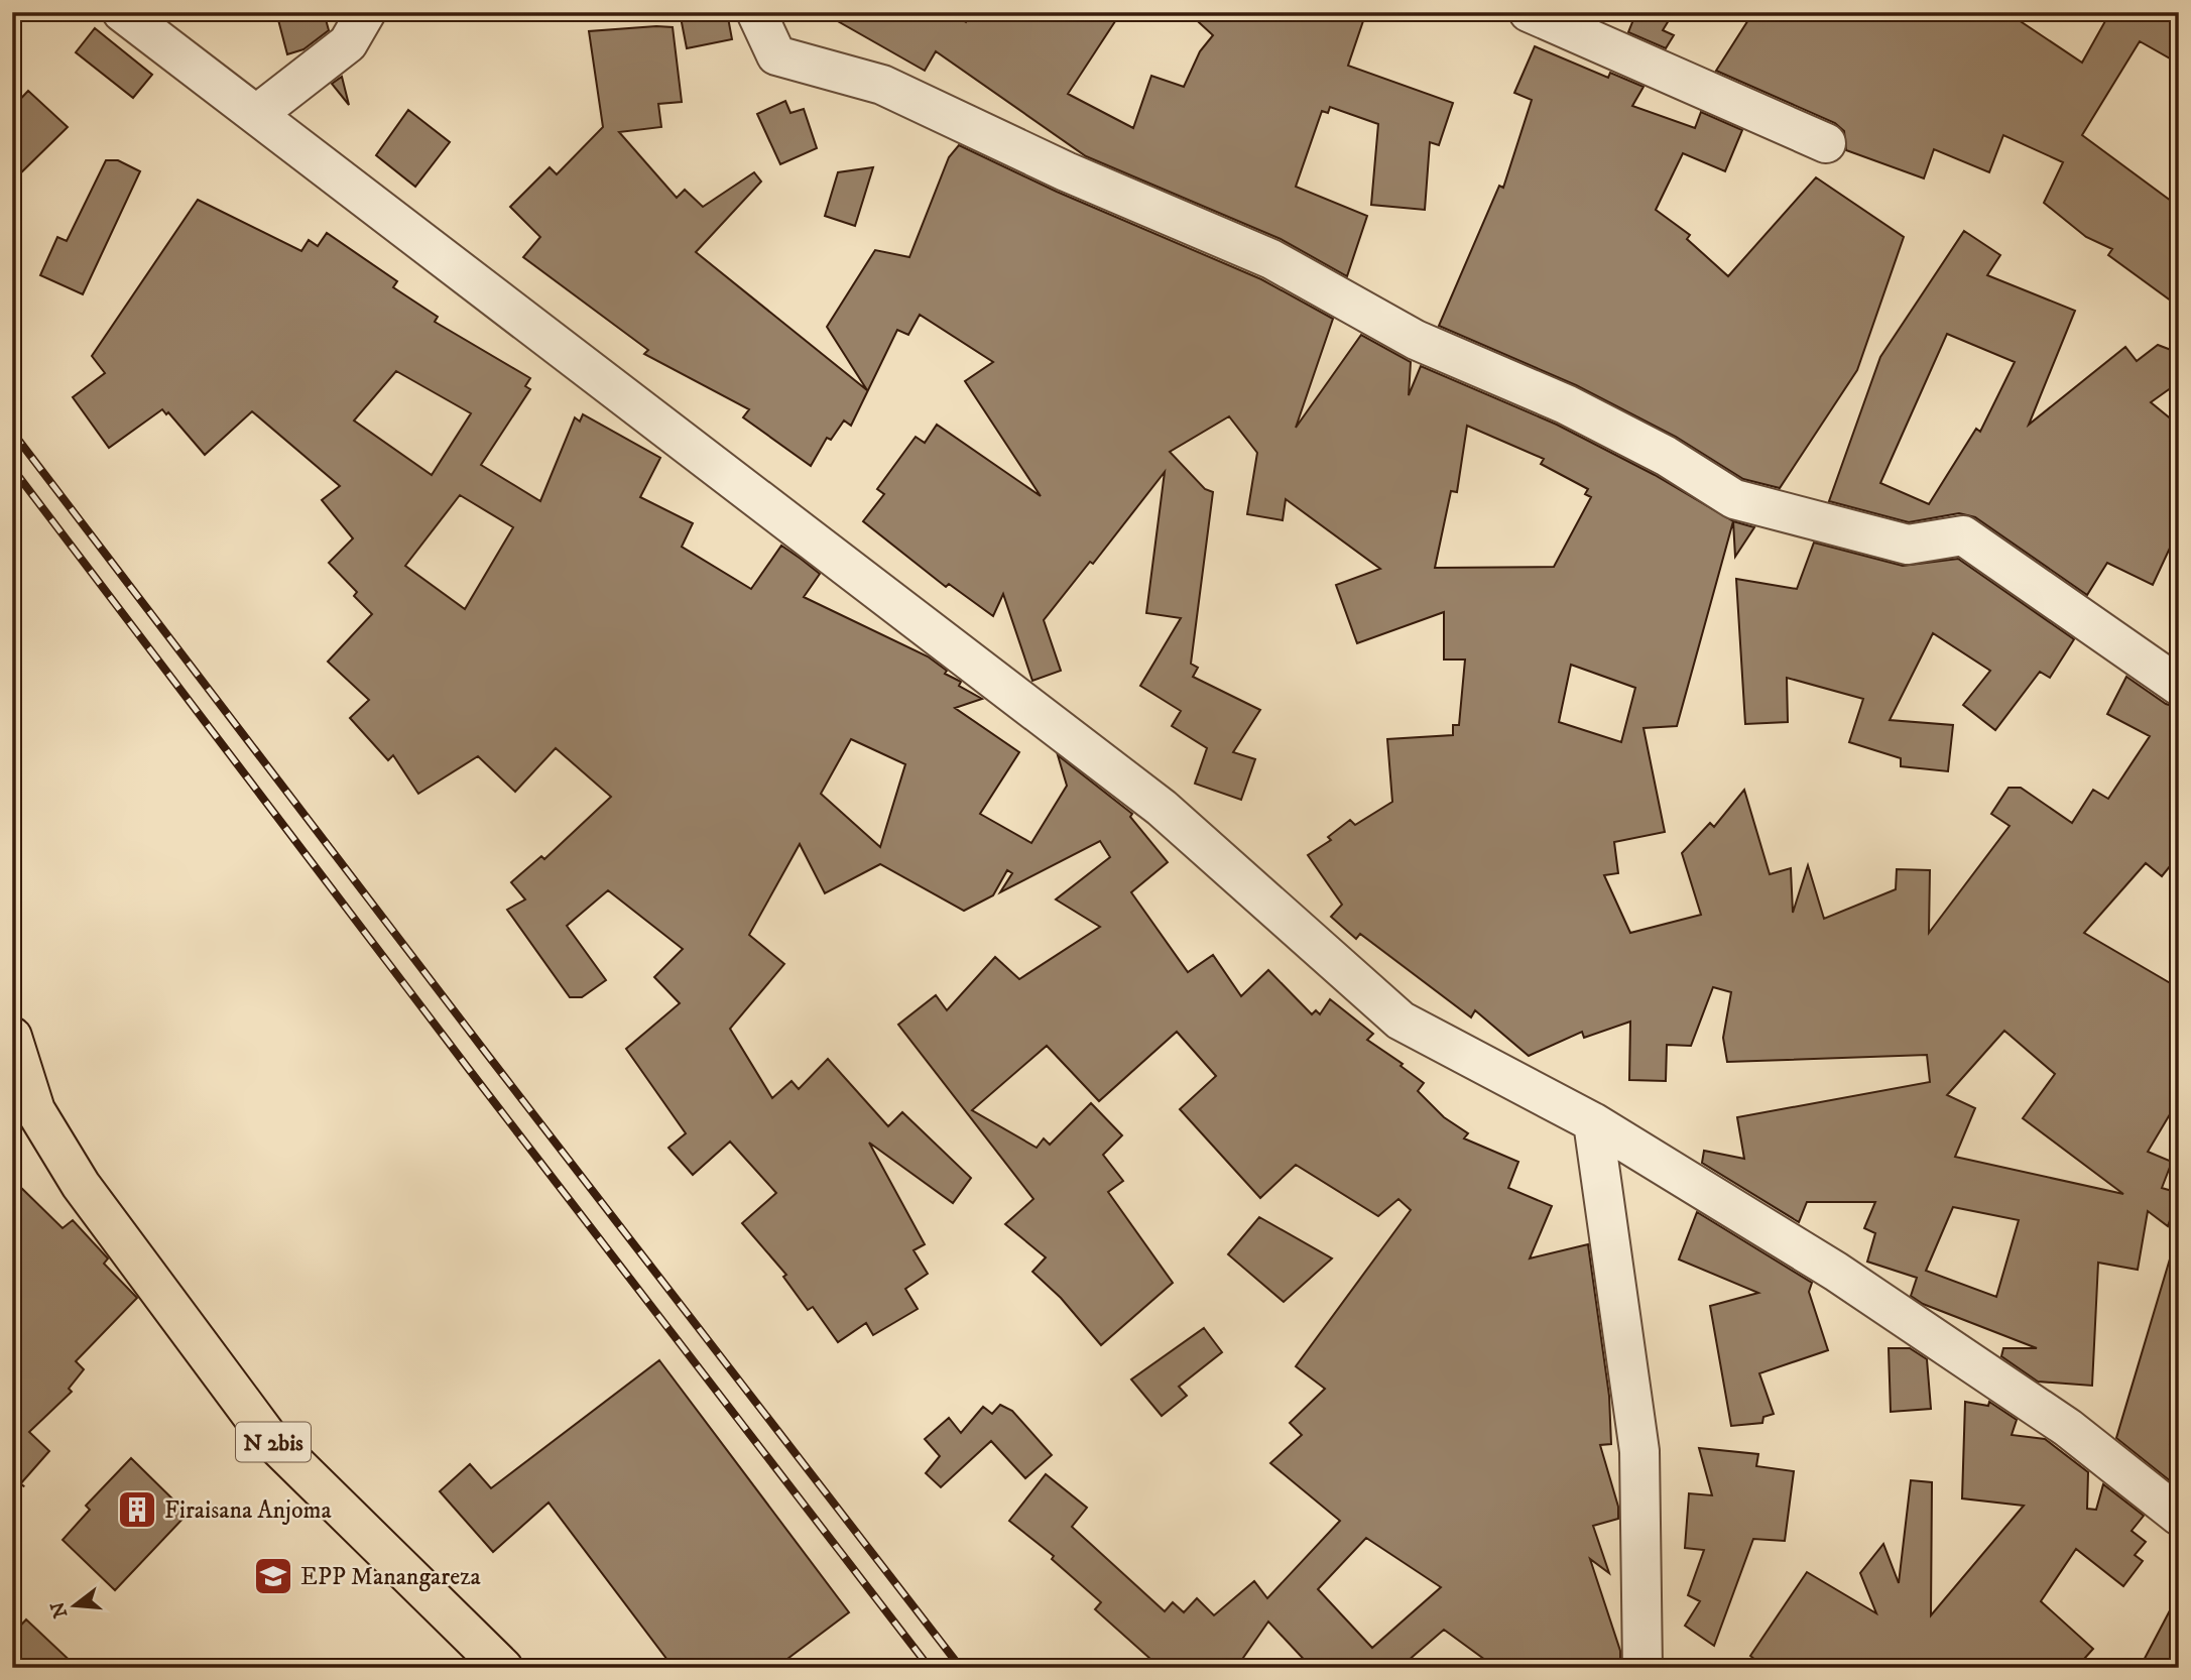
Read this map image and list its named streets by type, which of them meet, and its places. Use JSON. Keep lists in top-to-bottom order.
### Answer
{
  "streets": {
    "main road": ["N 2bis"]
  },
  "places": {
    "building": ["Firaisana Anjoma"],
    "school or university": ["EPP Manangareza"]
  },
  "north": "left"
}
